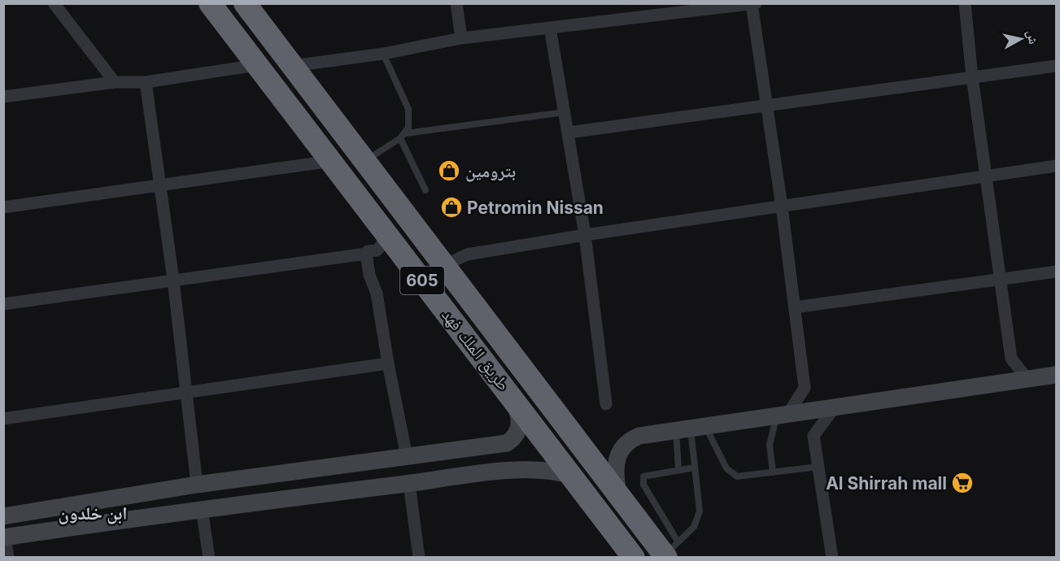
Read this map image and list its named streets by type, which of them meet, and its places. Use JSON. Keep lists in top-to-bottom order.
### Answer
{
  "streets": {
    "highway": ["605", "طريق الملك فهد"]
  },
  "districts": ["ابن خلدون"],
  "places": {
    "shop": ["بترومين", "Petromin Nissan"],
    "supermarket": ["Al Shirrah mall"]
  },
  "north": "right"
}
